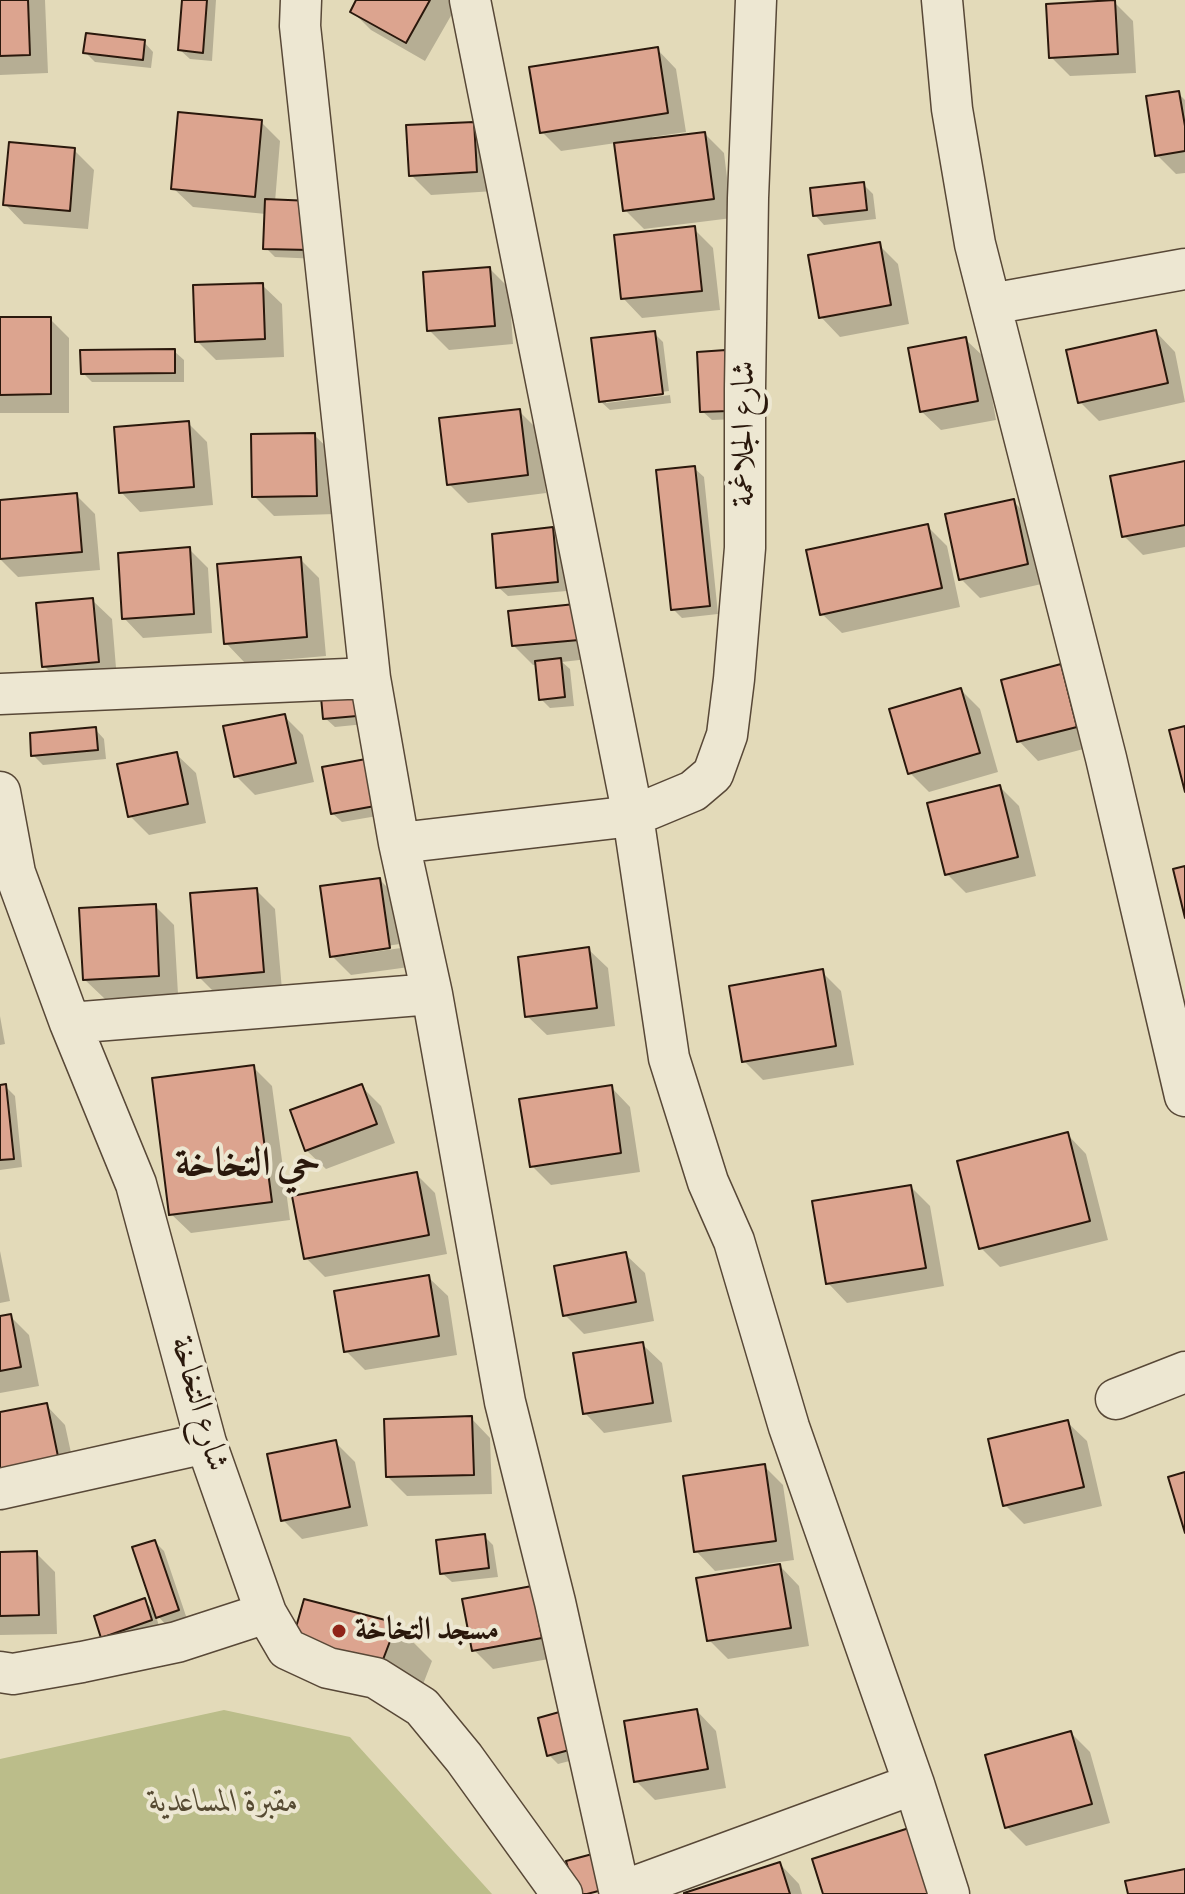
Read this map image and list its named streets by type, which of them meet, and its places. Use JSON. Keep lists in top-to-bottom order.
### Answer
{
  "streets": {
    "street": ["شارع الجلاغمة", "شارع التخاخة"]
  },
  "districts": ["حي التخاخة"],
  "parks": ["مقبرة المساعدية"],
  "places": ["مسجد التخاخة"]
}
